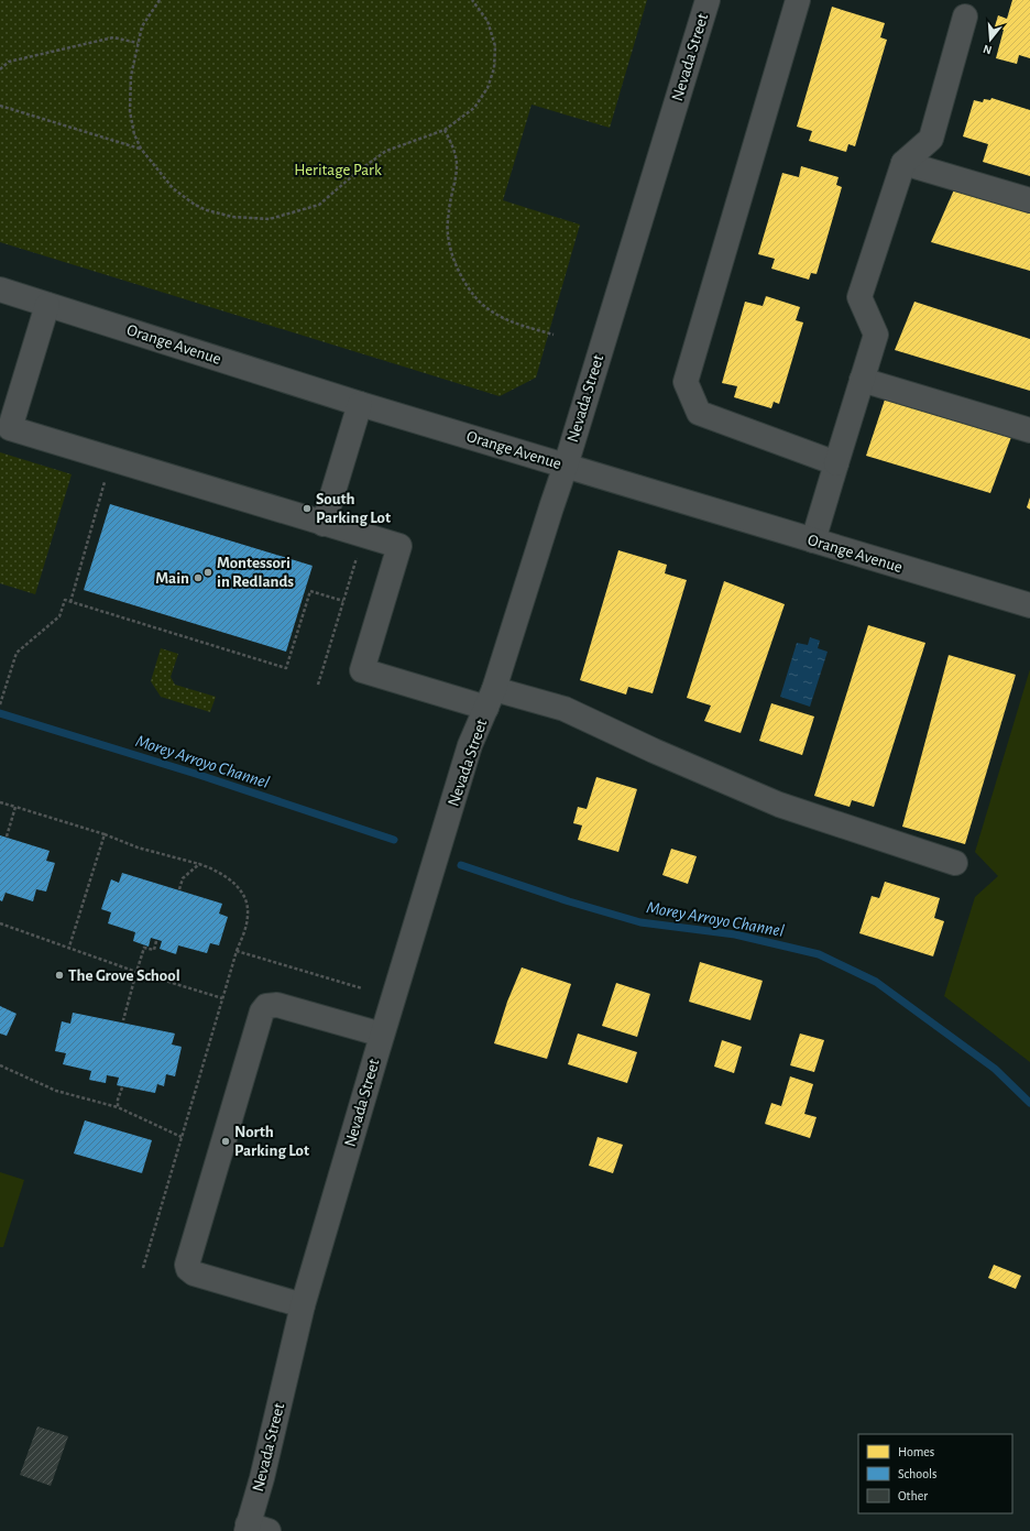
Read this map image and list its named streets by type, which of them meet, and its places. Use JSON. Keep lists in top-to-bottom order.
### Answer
{
  "streets": {
    "street": ["Nevada Street", "Orange Avenue"]
  },
  "crossings": [
    ["Nevada Street", "Orange Avenue"]
  ],
  "water": ["Morey Arroyo Channel"],
  "parks": ["Heritage Park"],
  "places": [
    "South Parking Lot",
    "Montessori in Redlands",
    "Main",
    "The Grove School",
    "North Parking Lot"
  ],
  "legend": ["Homes", "Schools", "Other"],
  "north": "bottom"
}
